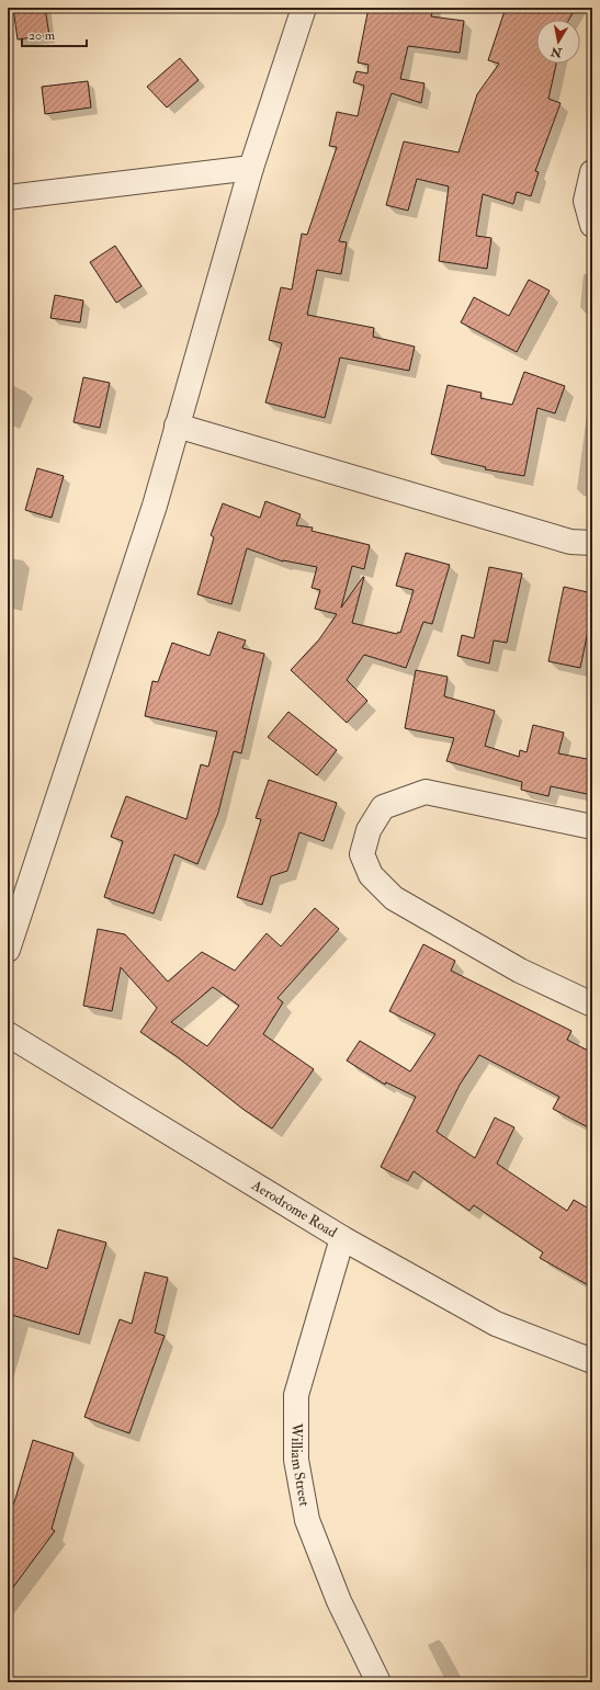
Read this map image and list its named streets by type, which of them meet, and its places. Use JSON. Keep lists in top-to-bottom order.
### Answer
{
  "streets": {
    "street": ["Aerodrome Road", "William Street"]
  },
  "crossings": [
    ["Aerodrome Road", "William Street"]
  ],
  "scale_bar": "20 m",
  "north": "bottom"
}
